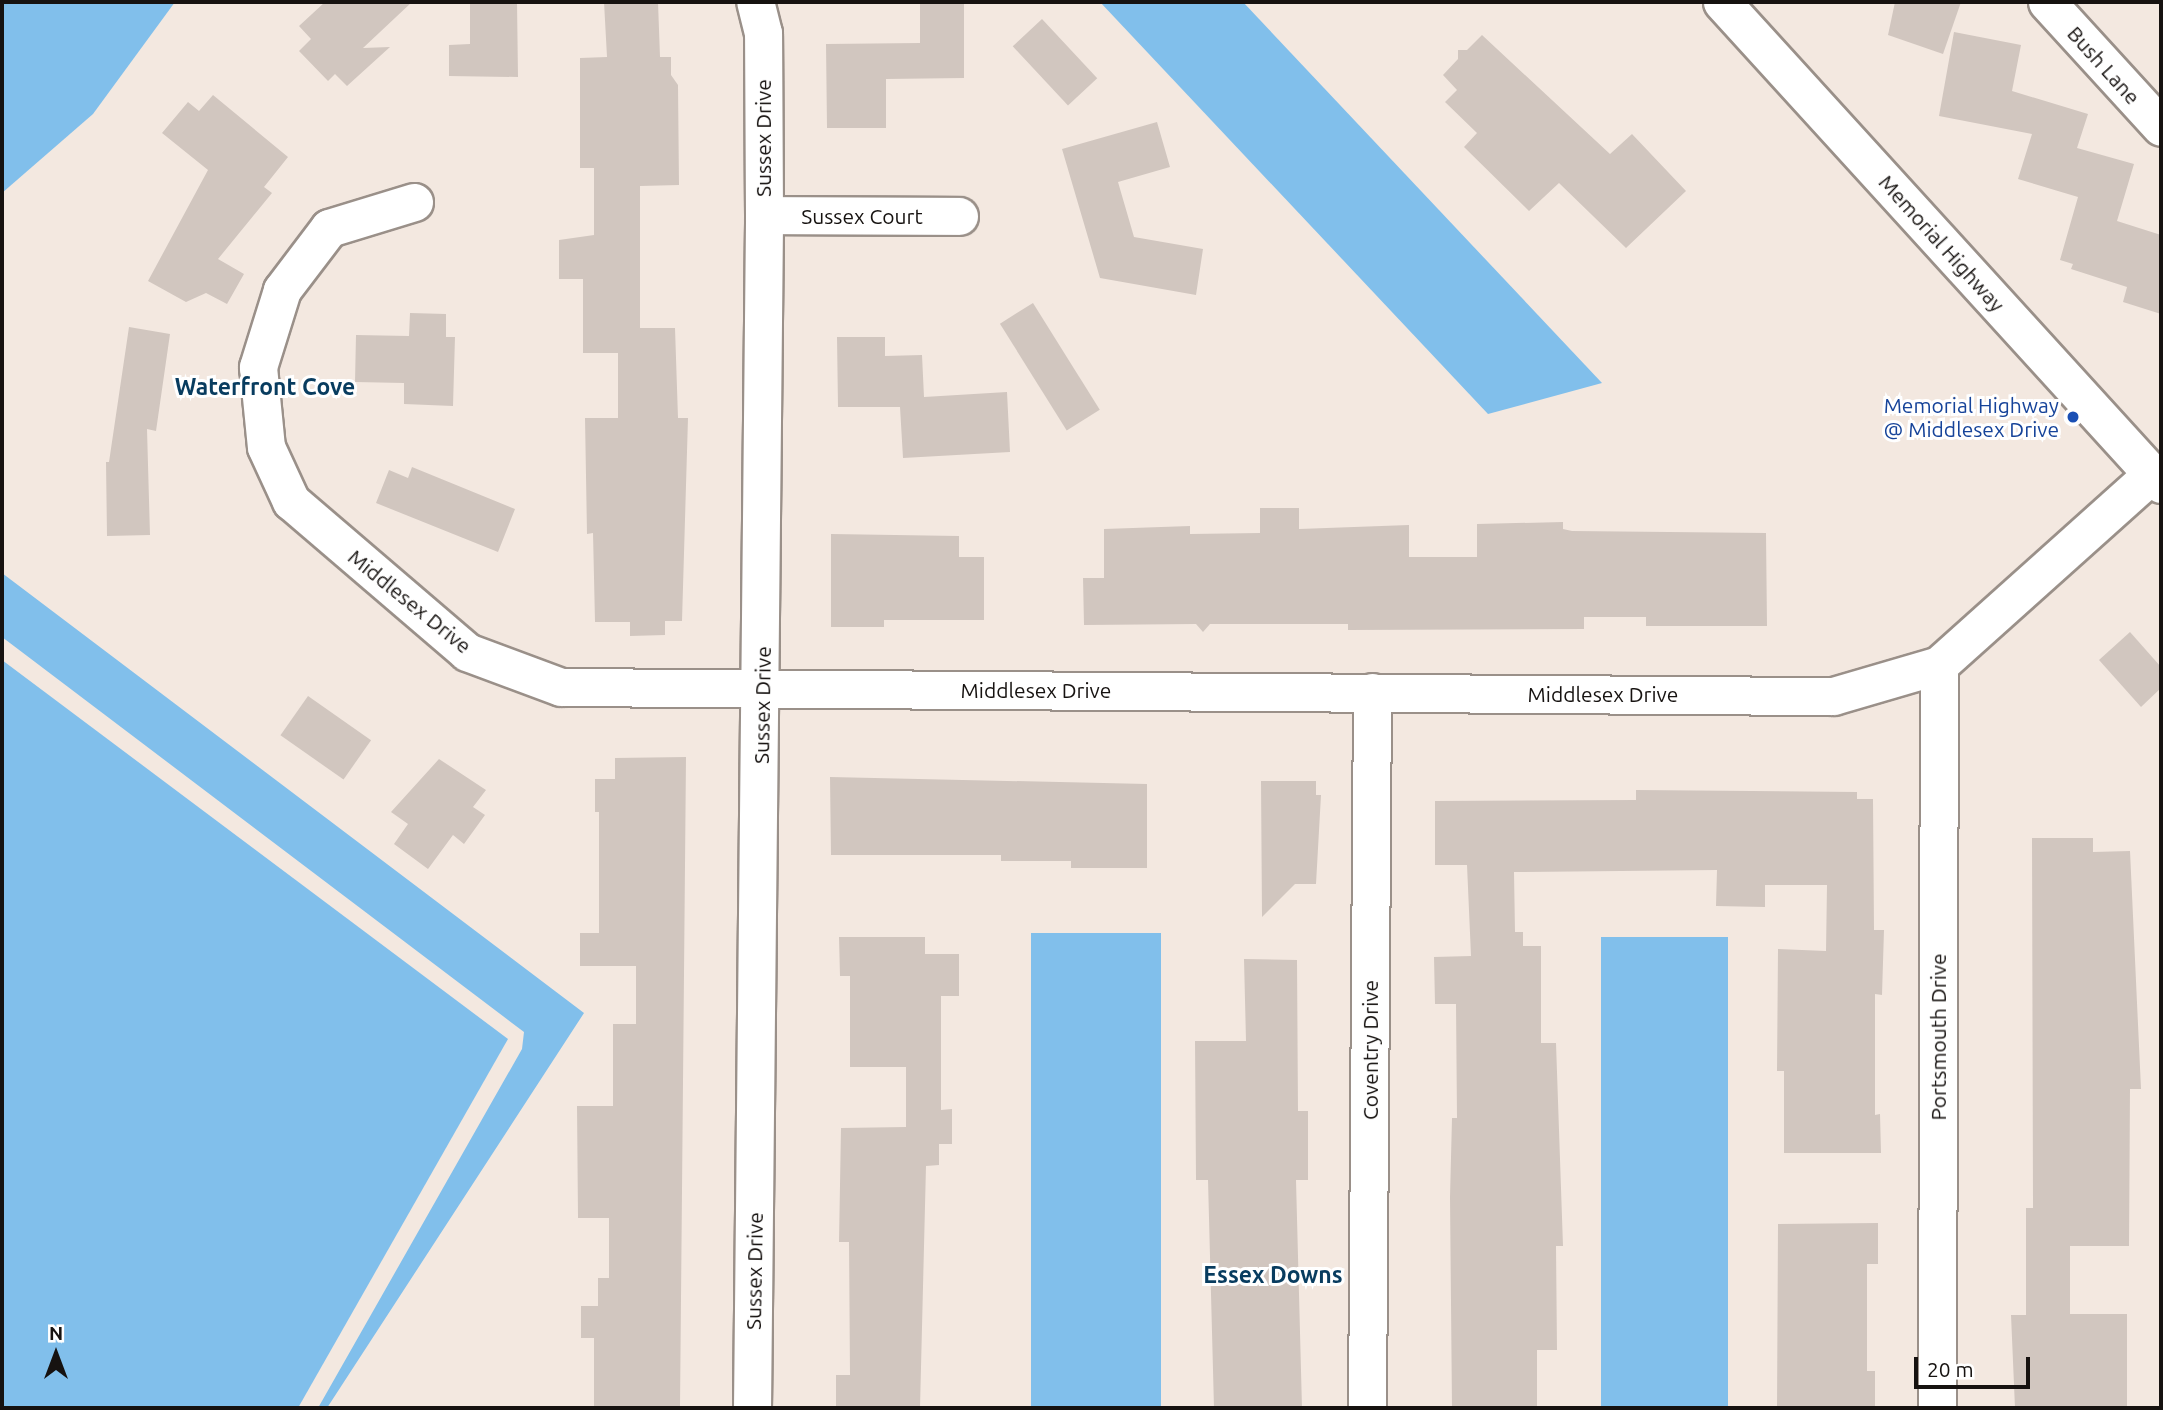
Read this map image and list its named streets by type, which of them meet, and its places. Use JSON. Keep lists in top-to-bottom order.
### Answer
{
  "streets": {
    "street": [
      "Bush Lane",
      "Sussex Drive",
      "Sussex Court",
      "Memorial Highway",
      "Middlesex Drive",
      "Portsmouth Drive",
      "Coventry Drive"
    ]
  },
  "crossings": [
    ["Sussex Drive", "Sussex Court"],
    ["Sussex Drive", "Middlesex Drive"],
    ["Memorial Highway", "Middlesex Drive"],
    ["Middlesex Drive", "Portsmouth Drive"],
    ["Middlesex Drive", "Coventry Drive"]
  ],
  "districts": ["Waterfront Cove", "Essex Downs"],
  "places": ["Memorial Highway @ Middlesex Drive"],
  "scale_bar": "20 m",
  "north": "top"
}
